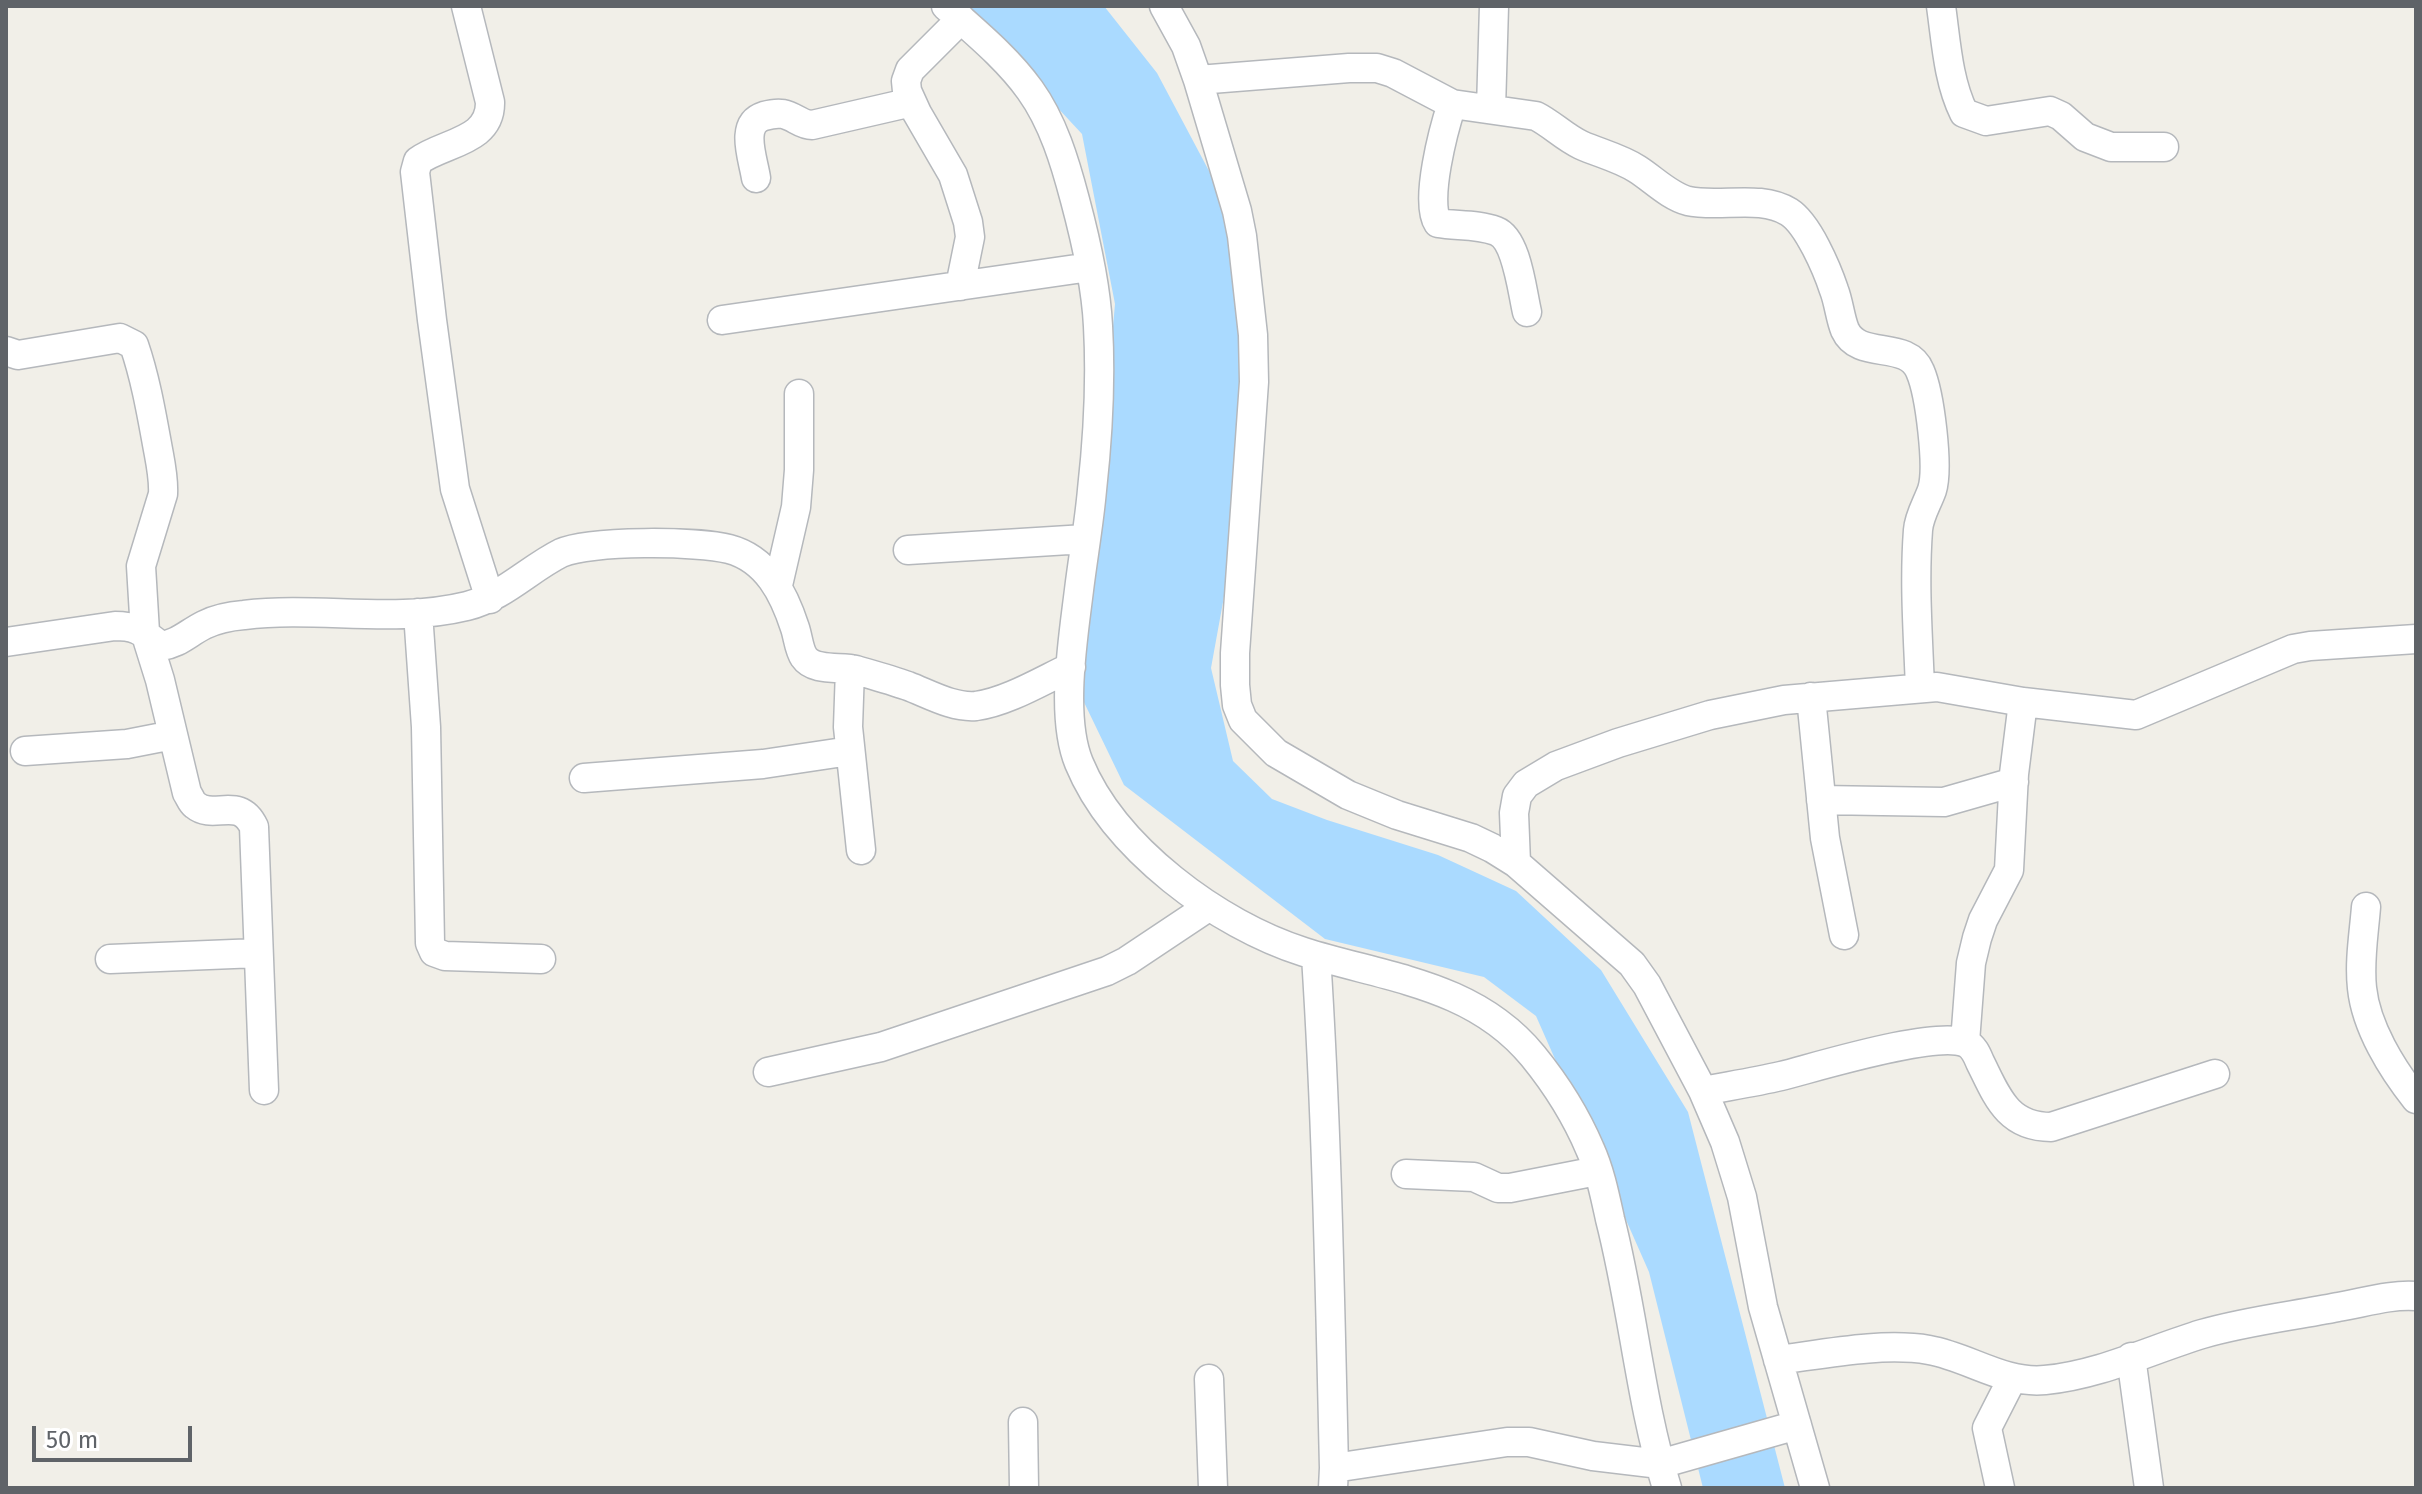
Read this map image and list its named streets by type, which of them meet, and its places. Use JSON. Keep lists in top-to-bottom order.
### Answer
{
  "scale_bar": "50 m"
}
